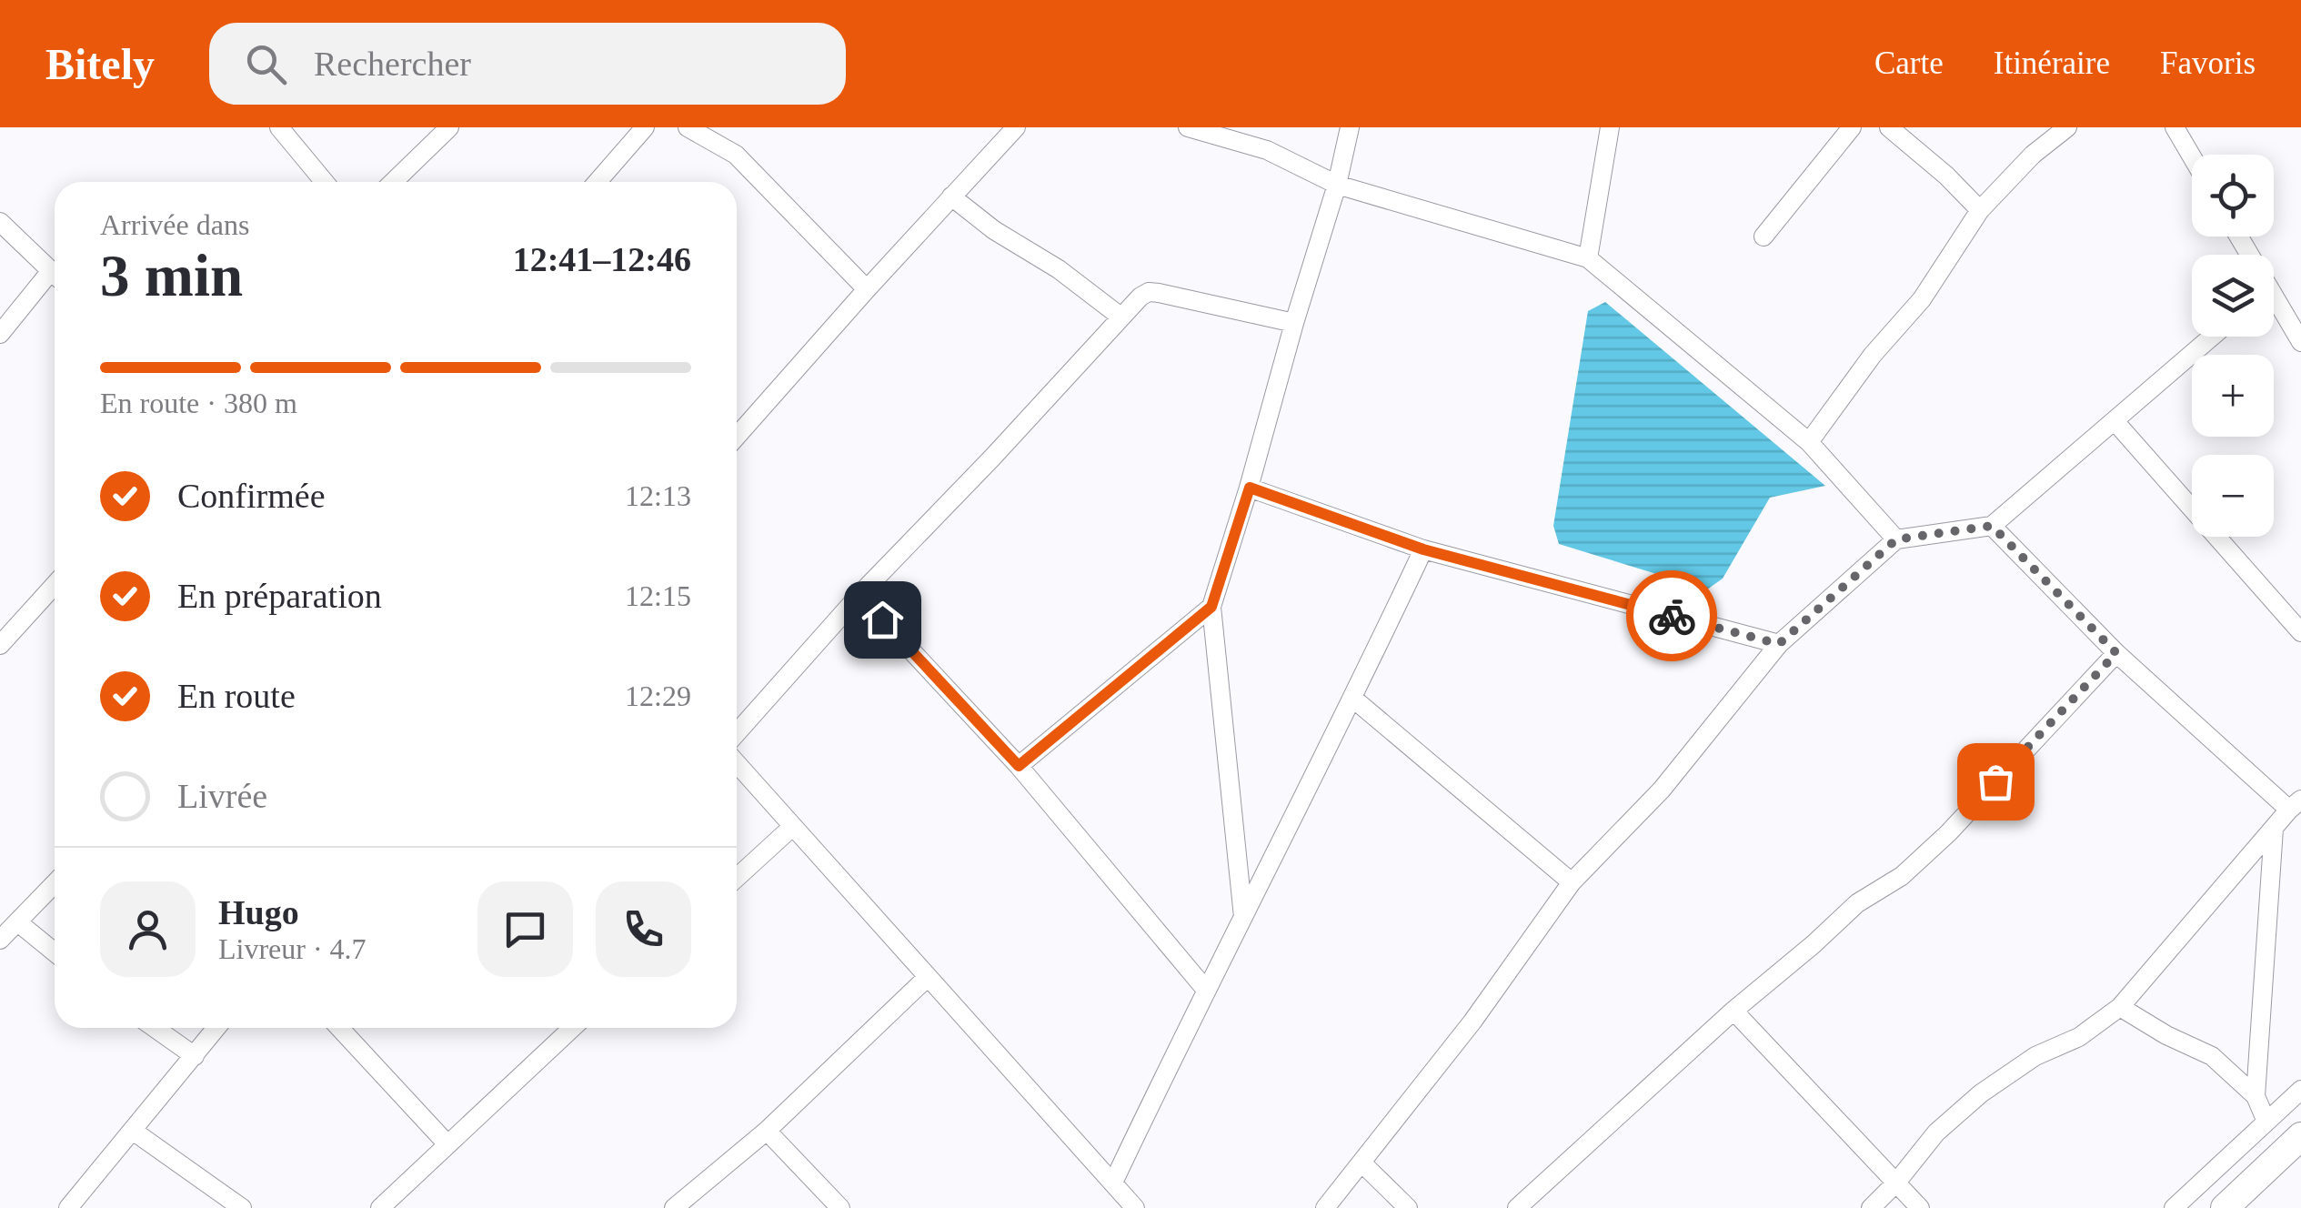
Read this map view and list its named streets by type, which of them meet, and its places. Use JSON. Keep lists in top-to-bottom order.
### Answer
{
  "page": {
    "header": "Bitely",
    "search": "Rechercher",
    "nav": ["Carte", "Itinéraire", "Favoris"],
    "map_buttons": ["+", "−"],
    "heading": ["3 min", "Arrivée dans", "12:41–12:46"],
    "panel": ["Hugo", "Livreur · 4.7"],
    "bar": "En route · 380 m",
    "list": [
      ["Confirmée", "12:13"],
      ["En préparation", "12:15"],
      ["En route", "12:29"],
      "Livrée"
    ]
  }
}
